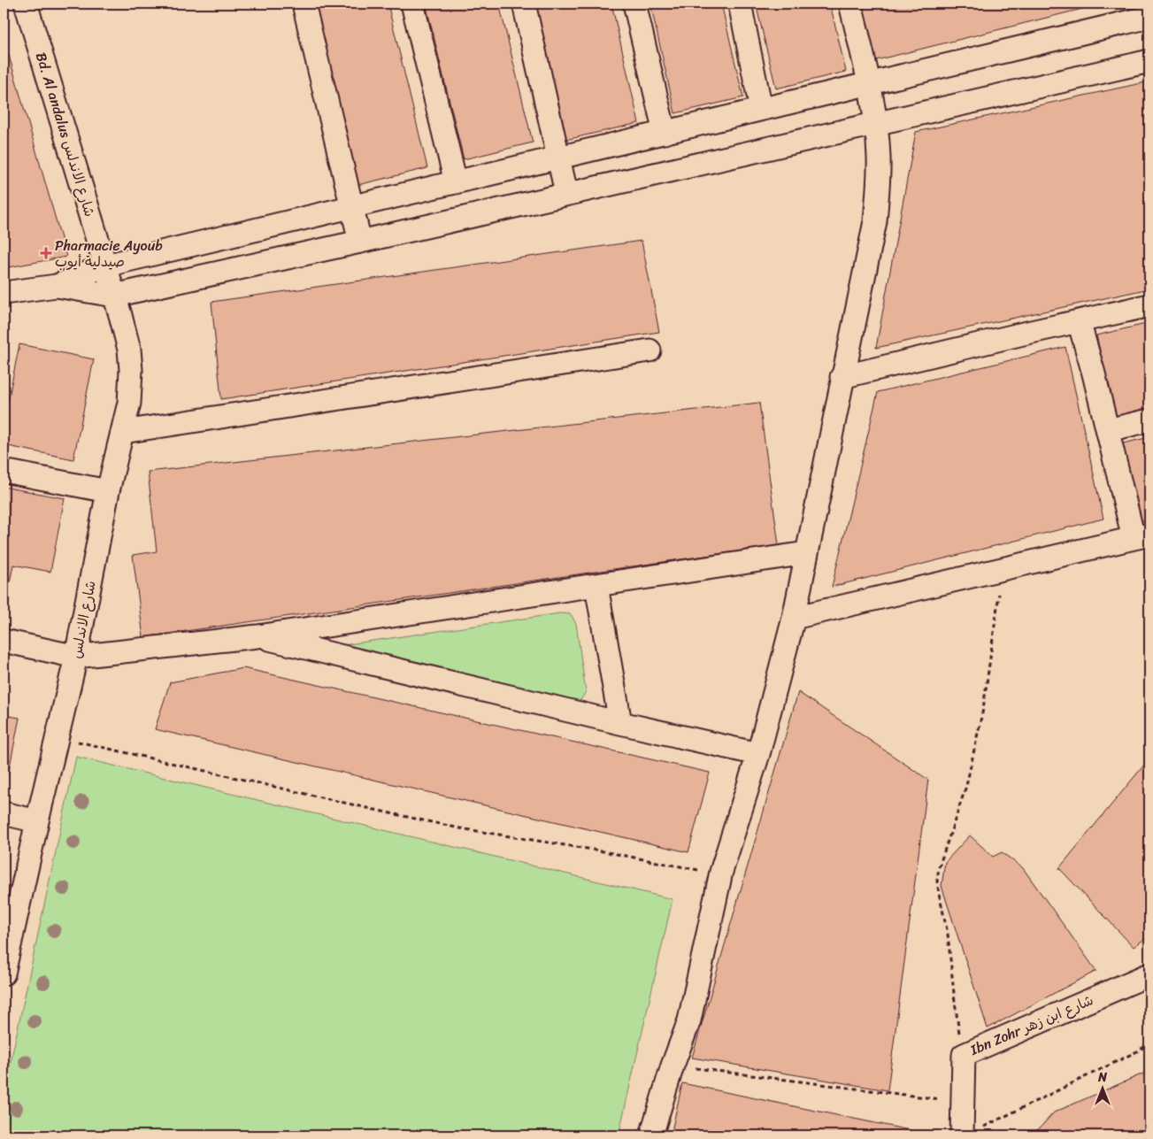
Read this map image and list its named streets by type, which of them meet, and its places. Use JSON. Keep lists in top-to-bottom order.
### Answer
{
  "streets": {
    "street": ["Bd. Al andalus شارع الاندلس", "شارع الاندلس", "Ibn Zohr شارع ابن زهر"]
  },
  "crossings": [
    ["Bd. Al andalus شارع الاندلس", "شارع الاندلس"]
  ],
  "places": {
    "health": ["Pharmacie Ayoub صيدلية أيوب"]
  },
  "north": "top"
}
